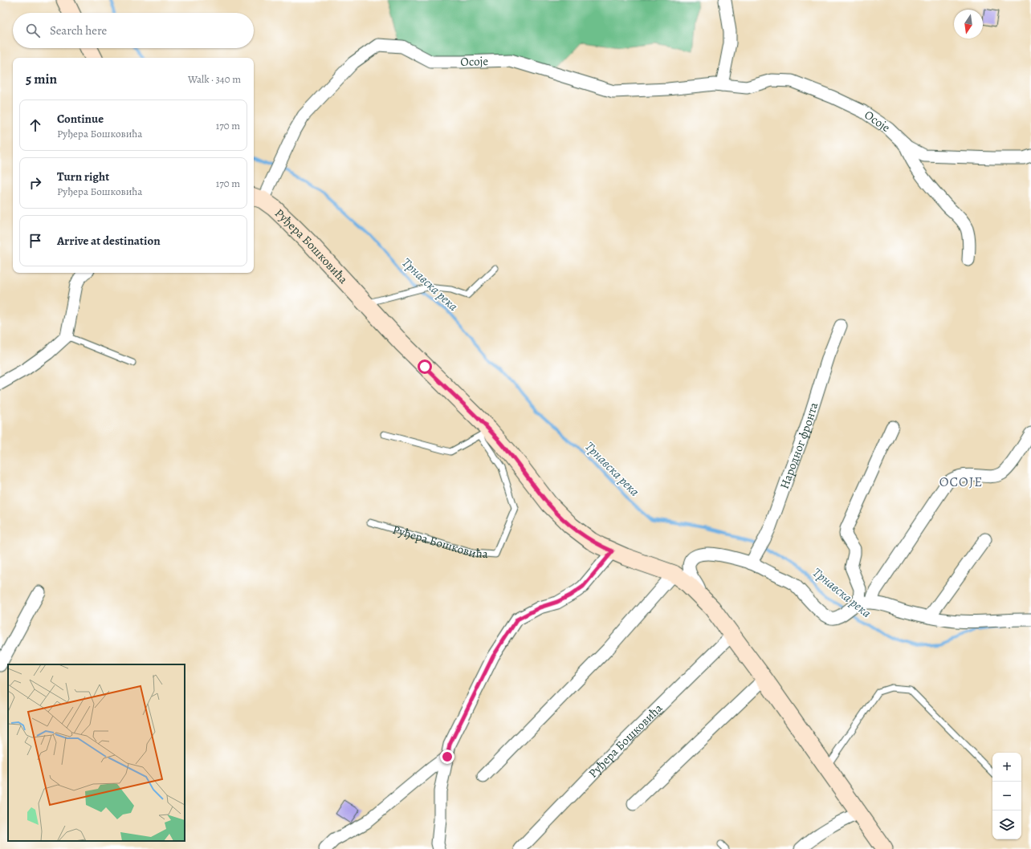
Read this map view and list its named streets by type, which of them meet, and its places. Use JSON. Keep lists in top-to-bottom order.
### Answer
{
  "streets": {
    "main road": ["Руђера Бошковића"],
    "street": ["Осоје", "Народног фронта"]
  },
  "crossings": [
    ["Осоје", "Руђера Бошковића"],
    ["Руђера Бошковића", "Народног фронта"]
  ],
  "districts": ["ОСОЈЕ"],
  "water": ["Трнавска река"],
  "north": "bottom",
  "page": {
    "search": "Search here",
    "heading": ["5 min", "Walk · 340 m"],
    "list": [
      ["Continue", "Руђера Бошковића", "170 m"],
      ["Turn right", "Руђера Бошковића", "170 m"],
      "Arrive at destination"
    ],
    "map_buttons": ["+", "−"]
  }
}
